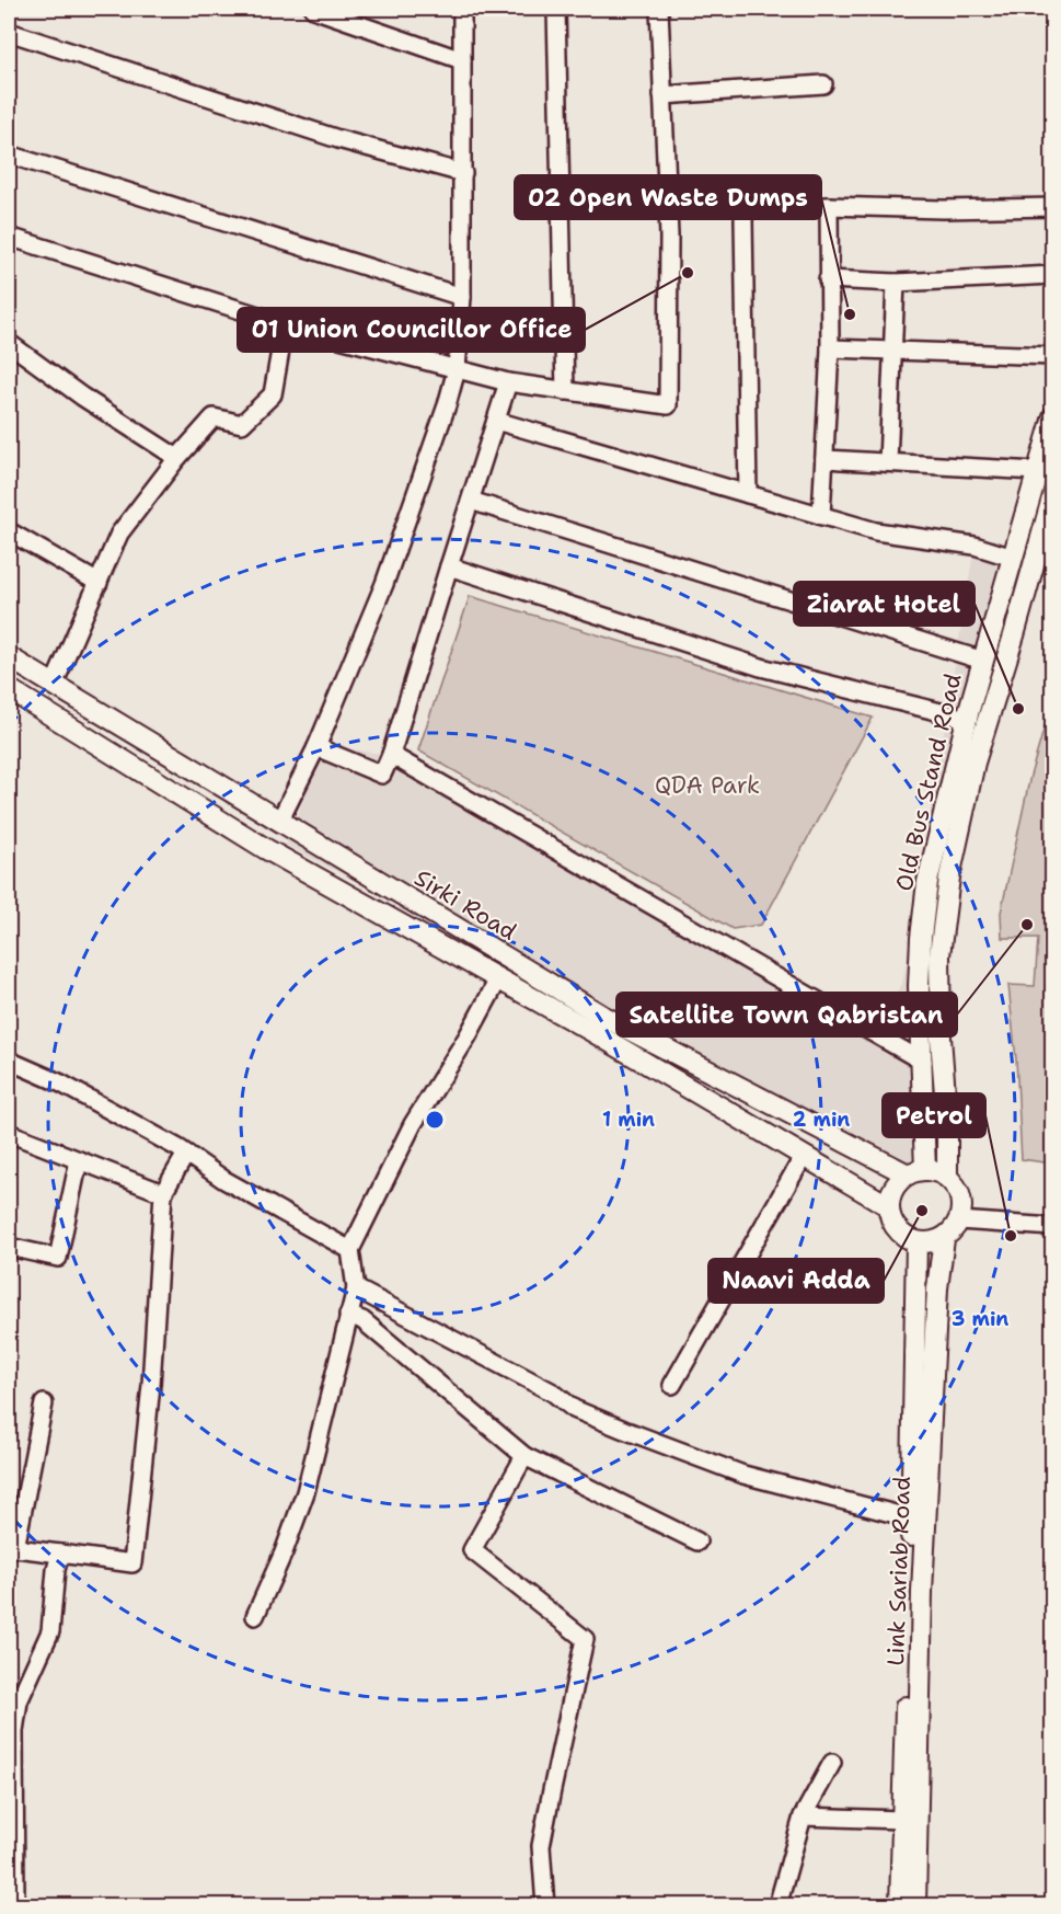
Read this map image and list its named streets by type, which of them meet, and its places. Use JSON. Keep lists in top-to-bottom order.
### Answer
{
  "streets": {
    "main road": ["Old Bus Stand Road", "Sirki Road", "Link Sariab Road"]
  },
  "crossings": [
    ["Old Bus Stand Road", "Sirki Road"],
    ["Old Bus Stand Road", "Link Sariab Road"],
    ["Sirki Road", "Link Sariab Road"]
  ],
  "parks": ["QDA Park"],
  "places": [
    "01 Union Councillor Office",
    "02 Open Waste Dumps",
    "Ziarat Hotel",
    "Satellite Town Qabristan",
    "Naavi Adda",
    "Petrol"
  ],
  "rings": ["1 min", "2 min", "3 min"]
}
